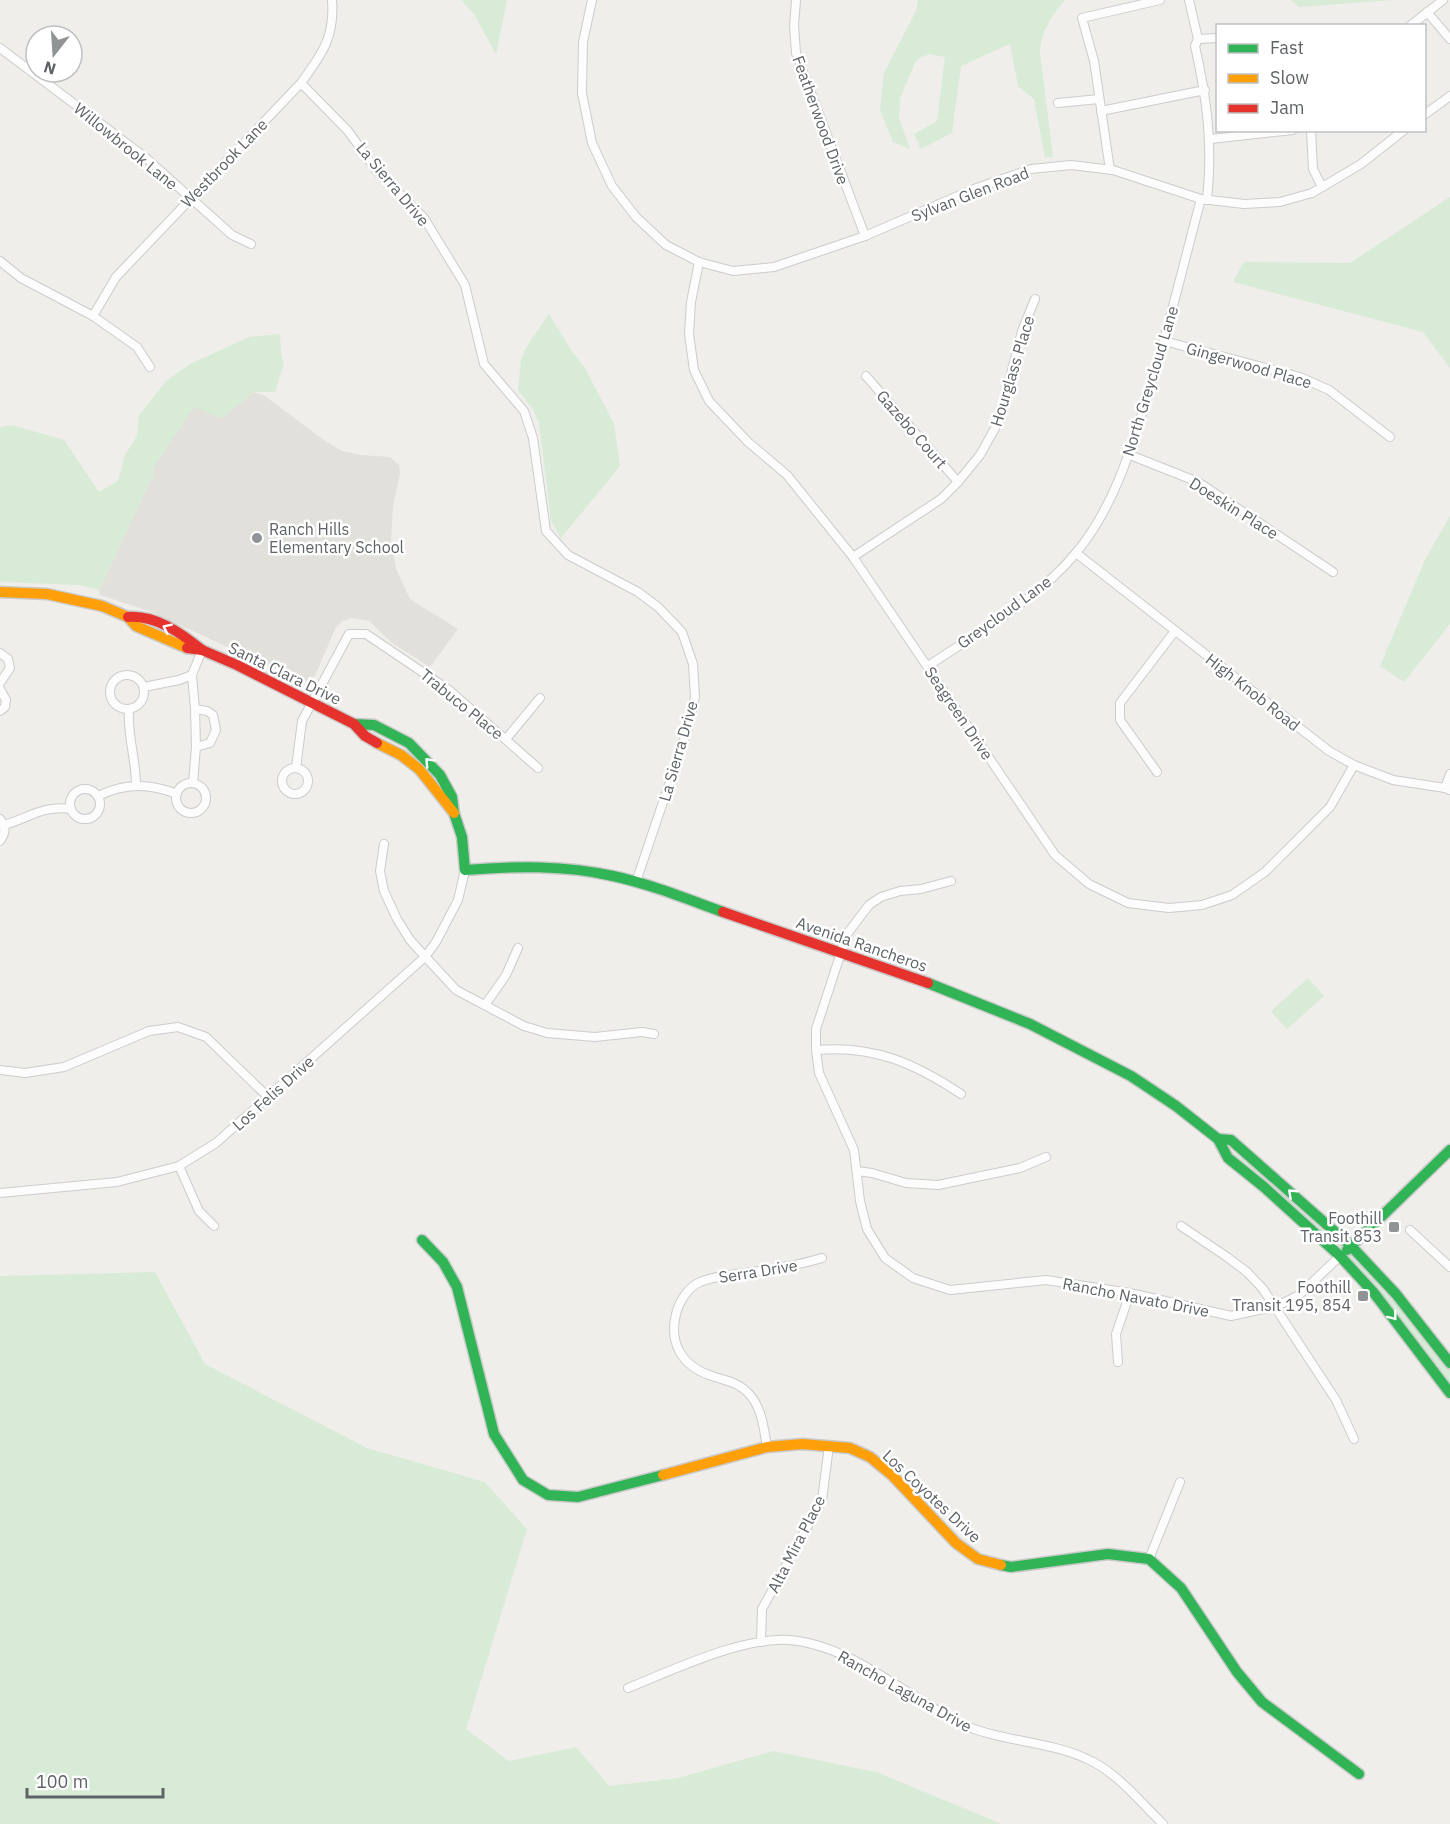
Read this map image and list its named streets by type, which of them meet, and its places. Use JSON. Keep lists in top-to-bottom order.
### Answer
{
  "streets": {
    "main road": ["Santa Clara Drive", "Avenida Rancheros", "Los Coyotes Drive"],
    "street": [
      "Featherwood Drive",
      "Willowbrook Lane",
      "Westbrook Lane",
      "La Sierra Drive",
      "Sylvan Glen Road",
      "Gingerwood Place",
      "Hourglass Place",
      "North Greycloud Lane",
      "Gazebo Court",
      "Doeskin Place",
      "Greycloud Lane",
      "High Knob Road",
      "Trabuco Place",
      "Seagreen Drive",
      "Los Felis Drive",
      "Serra Drive",
      "Rancho Navato Drive",
      "Alta Mira Place",
      "Rancho Laguna Drive"
    ]
  },
  "crossings": [
    ["Featherwood Drive", "Sylvan Glen Road"],
    ["Willowbrook Lane", "Westbrook Lane"],
    ["Westbrook Lane", "La Sierra Drive"],
    ["La Sierra Drive", "Avenida Rancheros"],
    ["Sylvan Glen Road", "North Greycloud Lane"],
    ["Sylvan Glen Road", "Seagreen Drive"],
    ["Gingerwood Place", "North Greycloud Lane"],
    ["Hourglass Place", "Gazebo Court"],
    ["Hourglass Place", "Seagreen Drive"],
    ["North Greycloud Lane", "Doeskin Place"],
    ["North Greycloud Lane", "Greycloud Lane"],
    ["North Greycloud Lane", "High Knob Road"],
    ["Greycloud Lane", "High Knob Road"],
    ["Greycloud Lane", "Seagreen Drive"],
    ["Santa Clara Drive", "Trabuco Place"],
    ["Santa Clara Drive", "Avenida Rancheros"],
    ["Santa Clara Drive", "Los Felis Drive"],
    ["High Knob Road", "Seagreen Drive"],
    ["Avenida Rancheros", "Los Felis Drive"],
    ["Avenida Rancheros", "Rancho Navato Drive"],
    ["Serra Drive", "Los Coyotes Drive"],
    ["Los Coyotes Drive", "Alta Mira Place"],
    ["Alta Mira Place", "Rancho Laguna Drive"]
  ],
  "places": {
    "other": ["Ranch Hills Elementary School"],
    "transit": ["Foothill Transit 853", "Foothill Transit 195, 854"]
  },
  "legend": ["Fast", "Slow", "Jam"],
  "scale_bar": "100 m",
  "north": "bottom"
}
